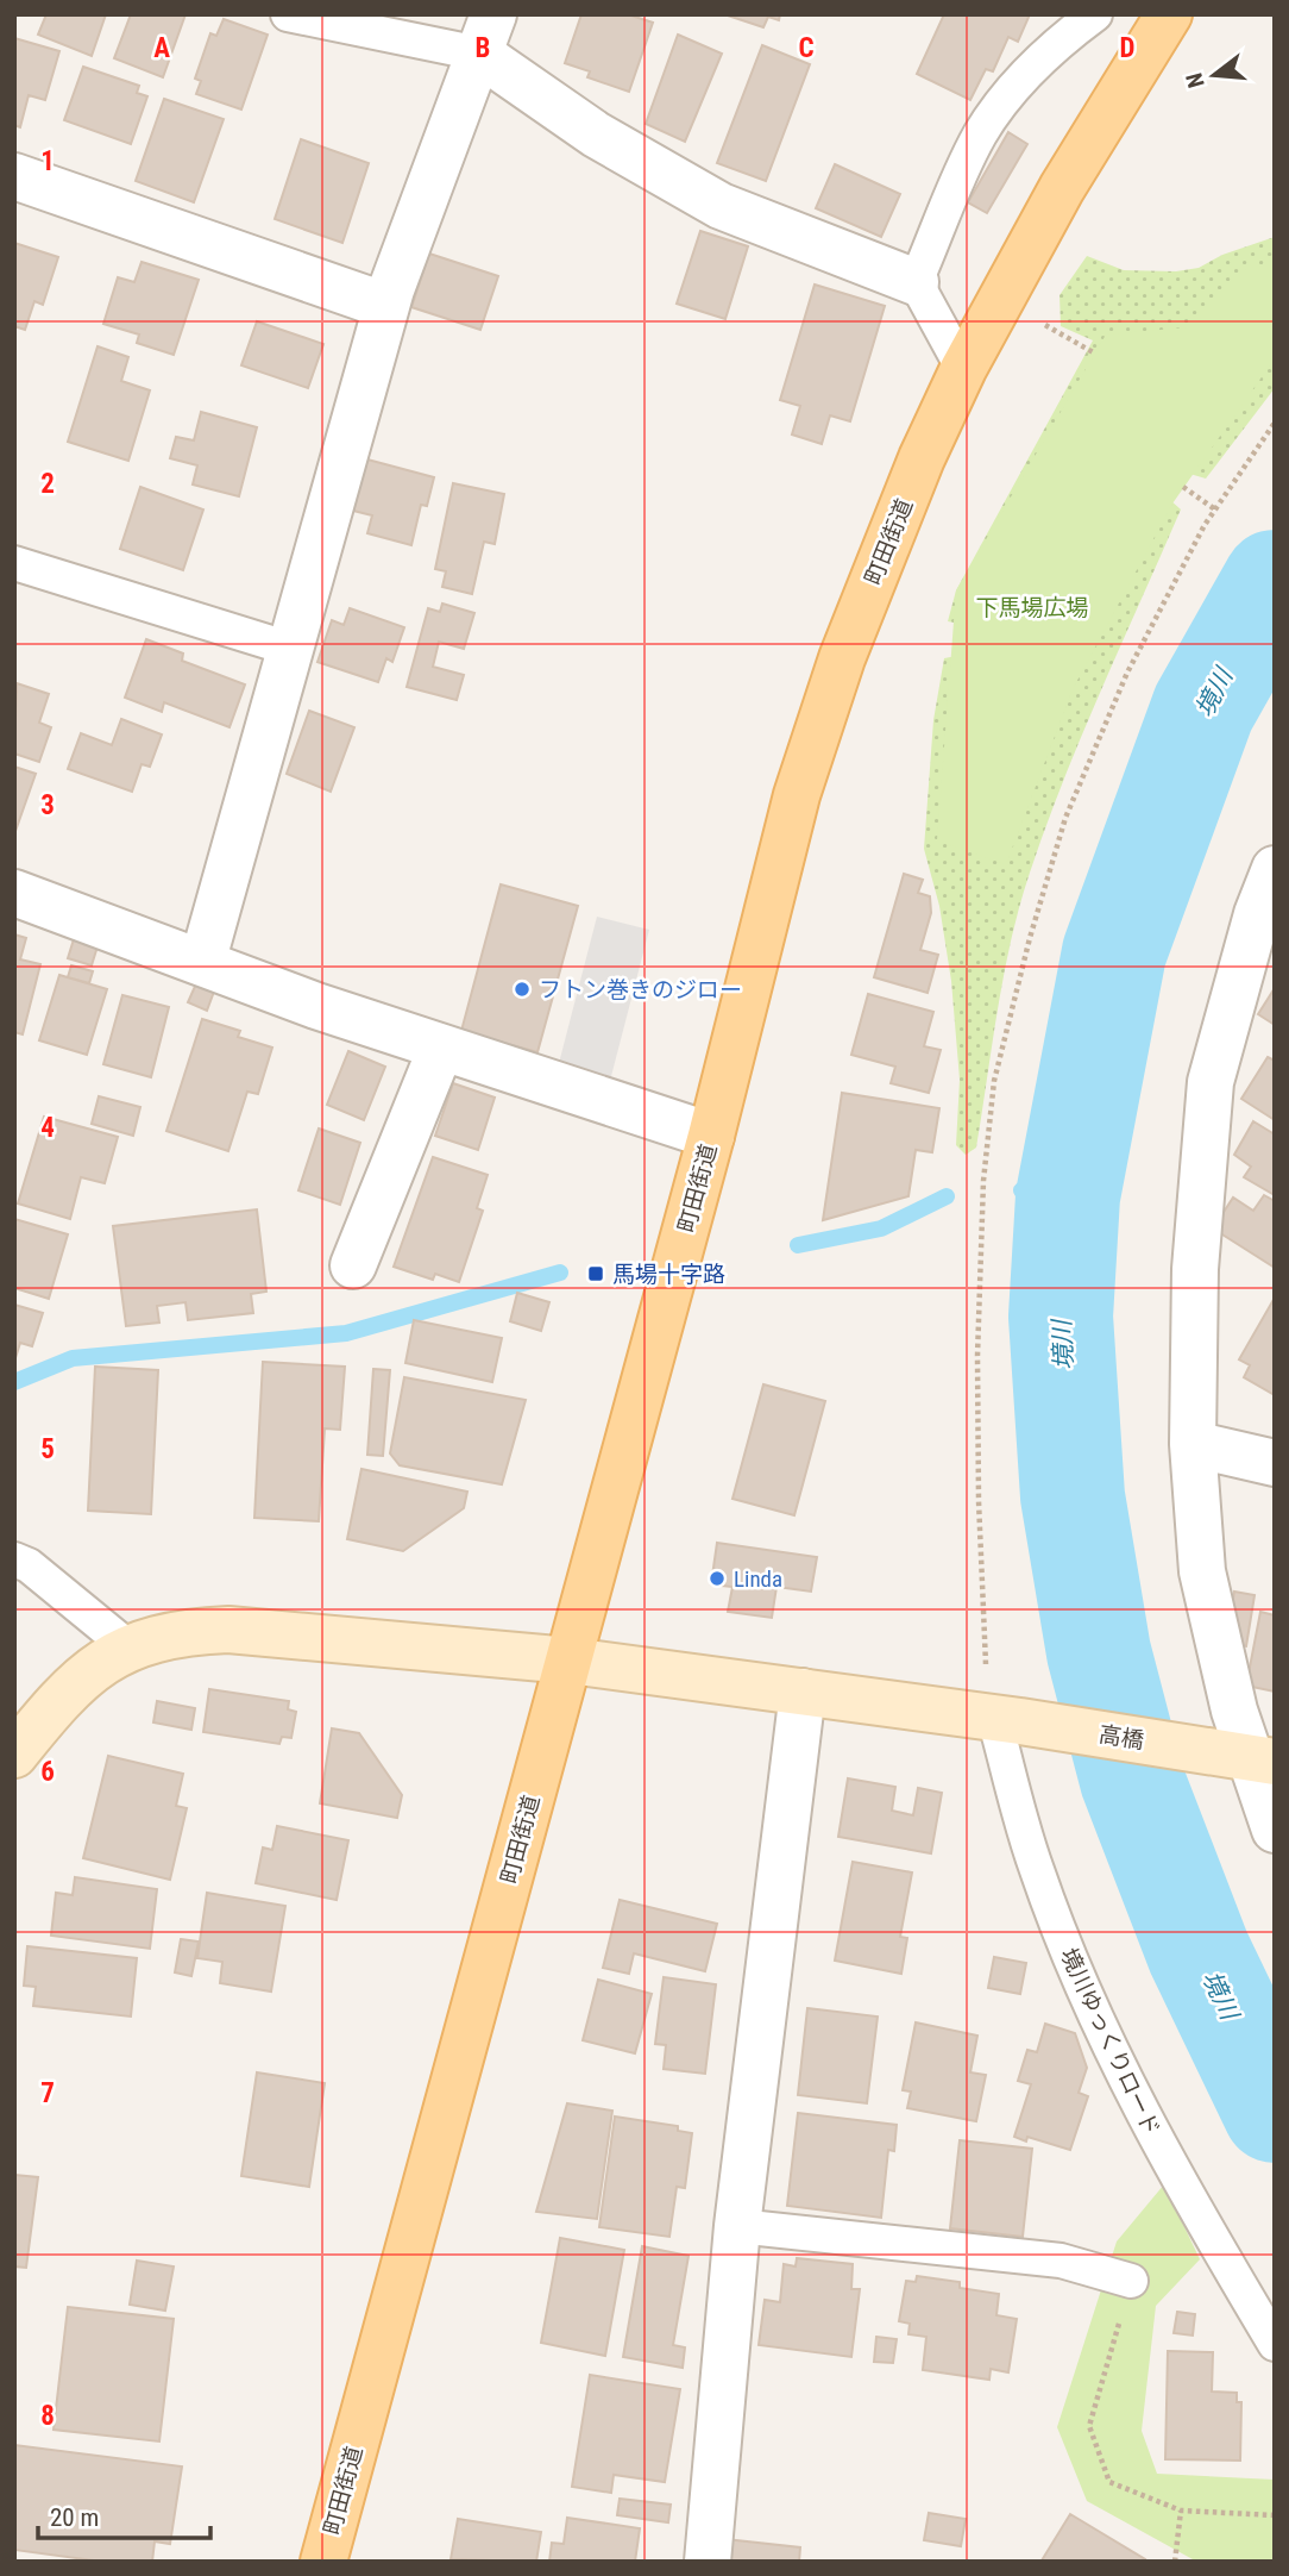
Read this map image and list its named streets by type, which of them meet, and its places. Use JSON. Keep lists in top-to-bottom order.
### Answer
{
  "streets": {
    "main road": ["町田街道"],
    "street": ["高橋"],
    "lane": ["境川ゆっくりロード"]
  },
  "crossings": [
    ["町田街道", "高橋"],
    ["高橋", "境川ゆっくりロード"]
  ],
  "water": ["境川"],
  "parks": ["下馬場広場"],
  "places": {
    "other": ["フトン巻きのジロー", "Linda"],
    "transit": ["馬場十字路"]
  },
  "scale_bar": "20 m",
  "north": "left",
  "grid": {
    "columns": [
      "A",
      "B",
      "C",
      "D"
    ],
    "rows": [
      "1",
      "2",
      "3",
      "4",
      "5",
      "6",
      "7",
      "8"
    ]
  }
}
